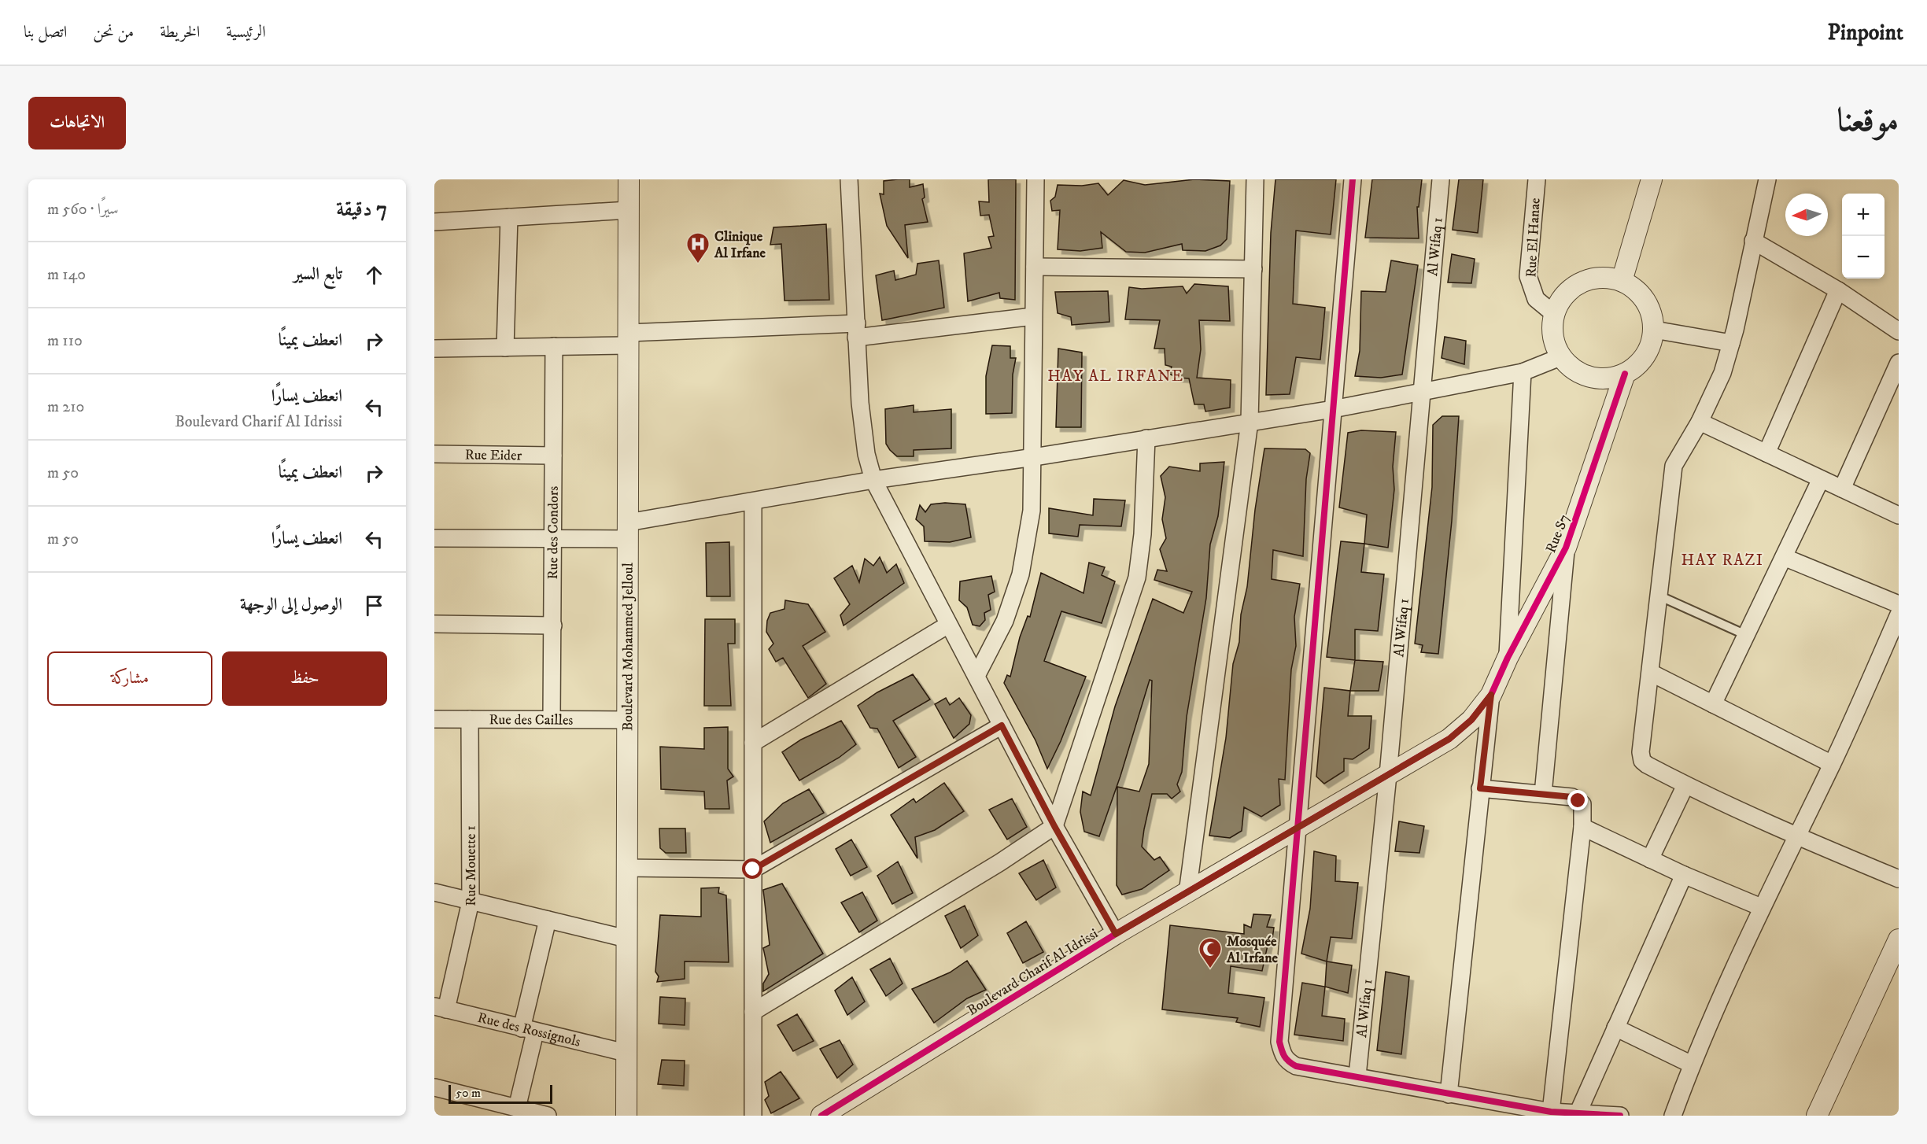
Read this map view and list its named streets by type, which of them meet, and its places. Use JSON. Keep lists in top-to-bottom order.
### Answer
{
  "streets": {
    "street": [
      "Rue El Hanae",
      "Al Wifaq 1",
      "Rue Eider",
      "Rue des Condors",
      "Rue S7",
      "Boulevard Mohammed Jelloul",
      "Rue des Cailles",
      "Rue Mouette 1",
      "Boulevard Charif Al Idrissi",
      "Rue des Rossignols"
    ]
  },
  "crossings": [
    ["Rue El Hanae", "Rue S7"],
    ["Al Wifaq 1", "Boulevard Charif Al Idrissi"],
    ["Rue Eider", "Rue des Condors"],
    ["Rue des Condors", "Rue des Cailles"],
    ["Rue S7", "Boulevard Charif Al Idrissi"],
    ["Boulevard Mohammed Jelloul", "Rue des Cailles"],
    ["Boulevard Mohammed Jelloul", "Rue des Rossignols"],
    ["Rue des Cailles", "Rue Mouette 1"],
    ["Rue Mouette 1", "Rue des Rossignols"]
  ],
  "districts": ["HAY AL IRFANE", "HAY RAZI"],
  "places": {
    "hospital": ["Clinique Al Irfane"],
    "mosque": ["Mosquée Al Irfane"]
  },
  "scale_bar": "50 m",
  "north": "left",
  "page": {
    "header": "Pinpoint",
    "nav": [
      "الرئيسية",
      "الخريطة",
      "من نحن",
      "اتصل بنا"
    ],
    "title": "موقعنا",
    "buttons": [
      "الاتجاهات",
      ["حفظ", "مشاركة"]
    ],
    "heading": ["7 دقيقة", "سيرًا · 560 m"],
    "map_buttons": ["+", "−"],
    "list": [
      ["تابع السير", "140 m"],
      ["انعطف يمينًا", "110 m"],
      ["انعطف يسارًا", "Boulevard Charif Al Idrissi", "210 m"],
      ["انعطف يمينًا", "50 m"],
      ["انعطف يسارًا", "50 m"],
      "الوصول إلى الوجهة"
    ],
    "scale": "50 m"
  }
}
